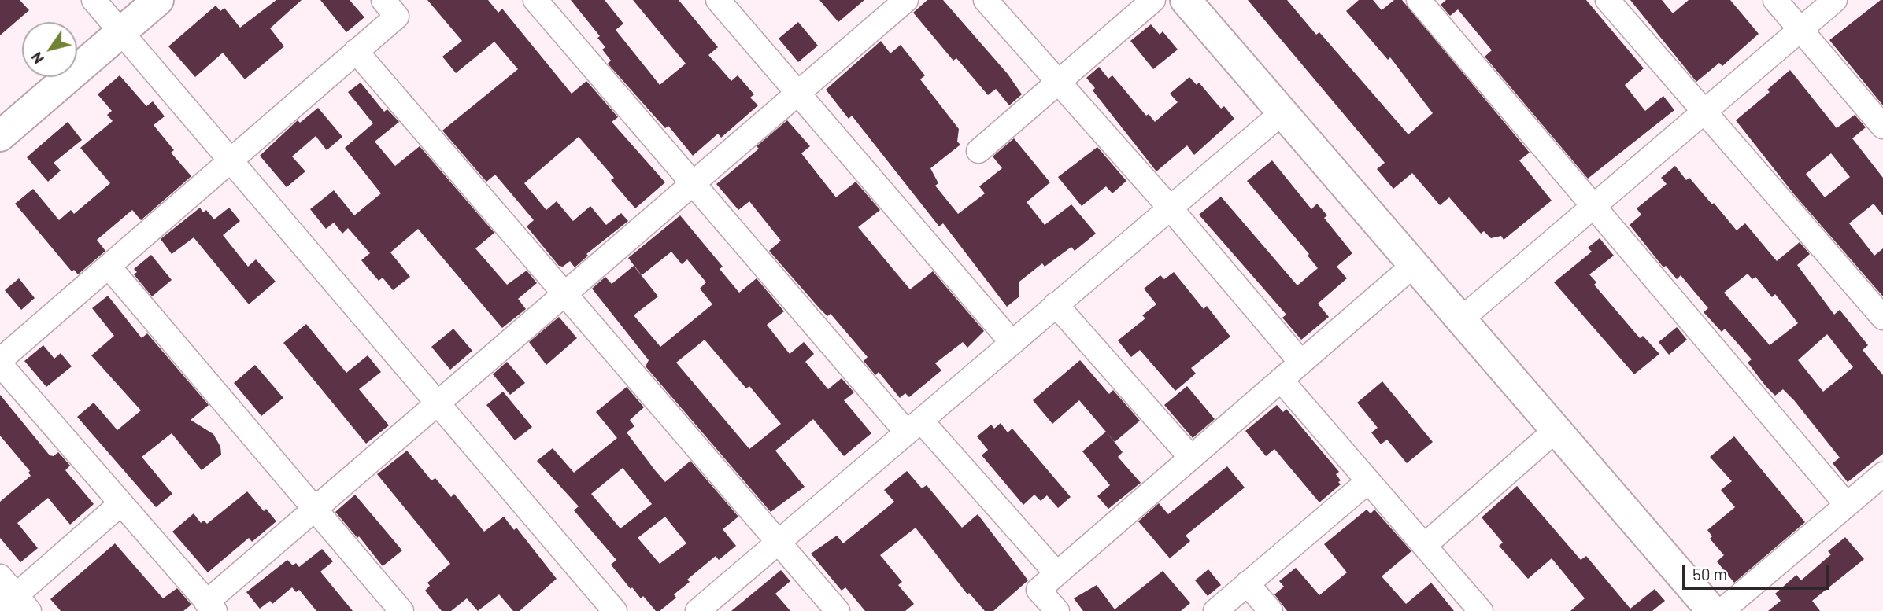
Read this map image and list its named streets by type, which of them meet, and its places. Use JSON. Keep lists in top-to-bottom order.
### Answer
{
  "scale_bar": "50 m",
  "north": "bottom left"
}
